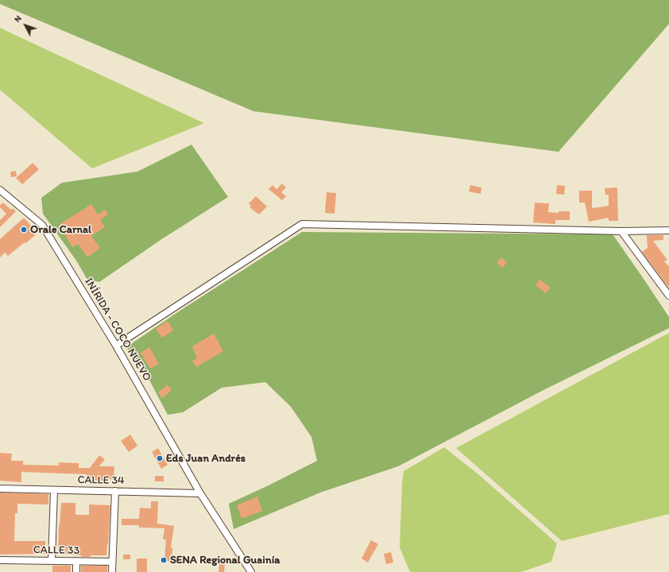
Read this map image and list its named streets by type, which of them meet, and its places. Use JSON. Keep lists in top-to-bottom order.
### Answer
{
  "streets": {
    "street": ["INÍRIDA - COCO NUEVO", "CALLE 34", "CALLE 33"]
  },
  "crossings": [
    ["INÍRIDA - COCO NUEVO", "CALLE 34"]
  ],
  "places": ["Orale Carnal", "Eds Juan Andrés", "SENA Regional Guainía"],
  "north": "top left"
}
